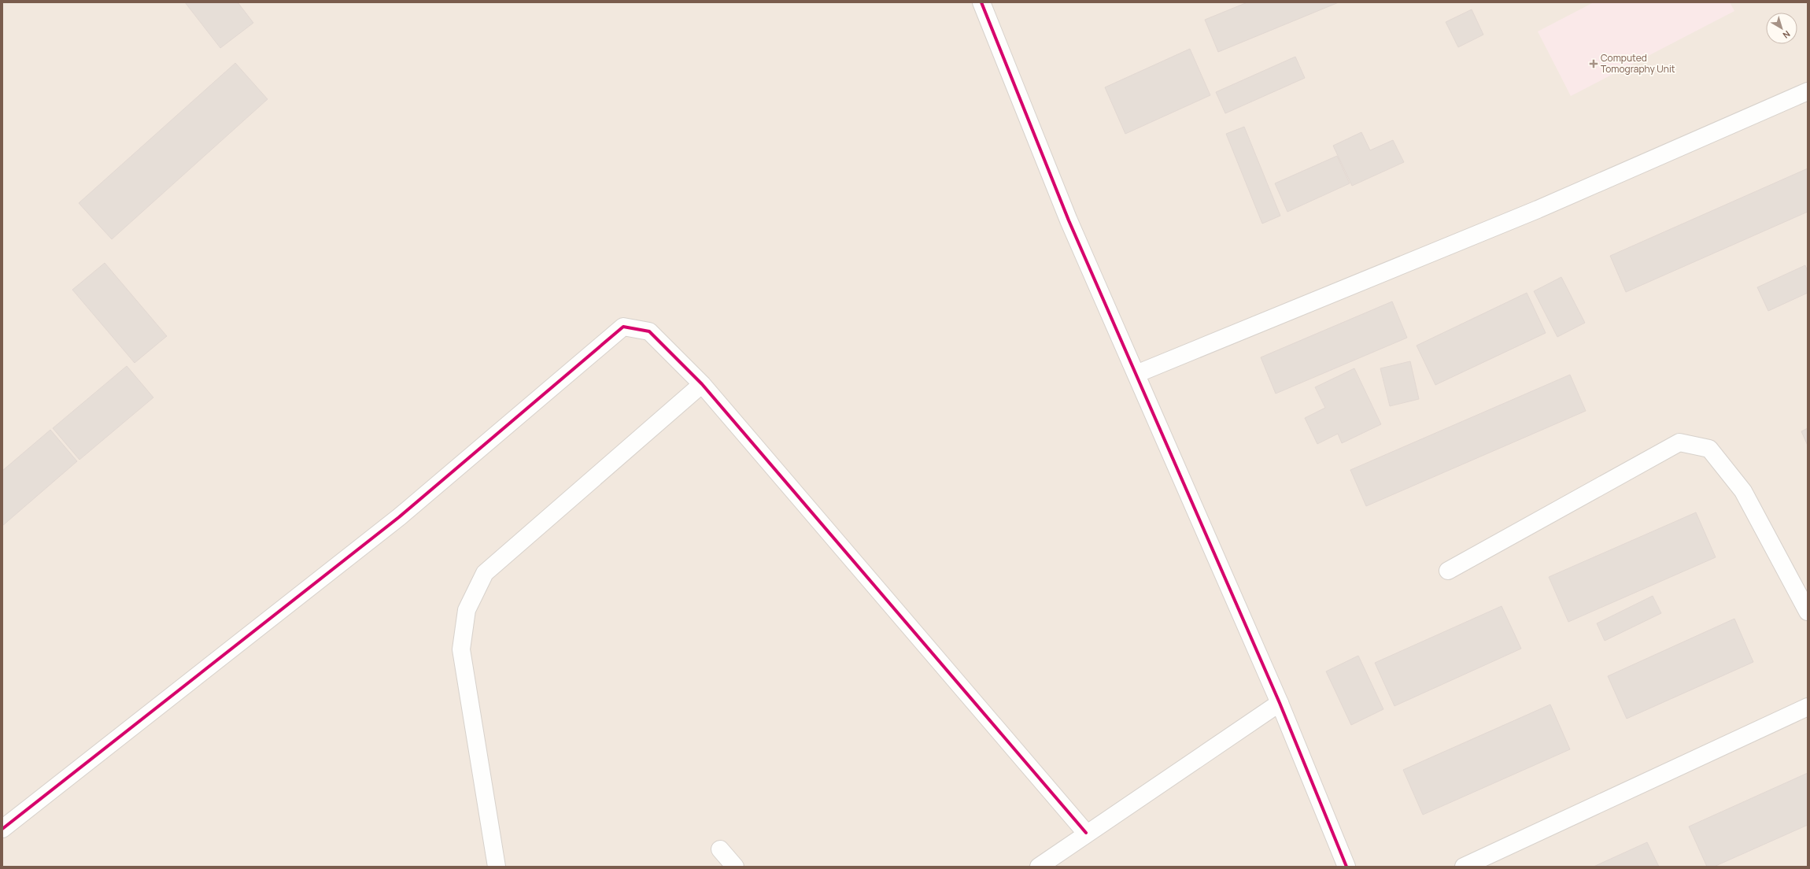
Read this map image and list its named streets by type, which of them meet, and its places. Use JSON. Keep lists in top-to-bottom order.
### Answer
{
  "places": {
    "health": ["Computed Tomography Unit"]
  },
  "north": "bottom right"
}
